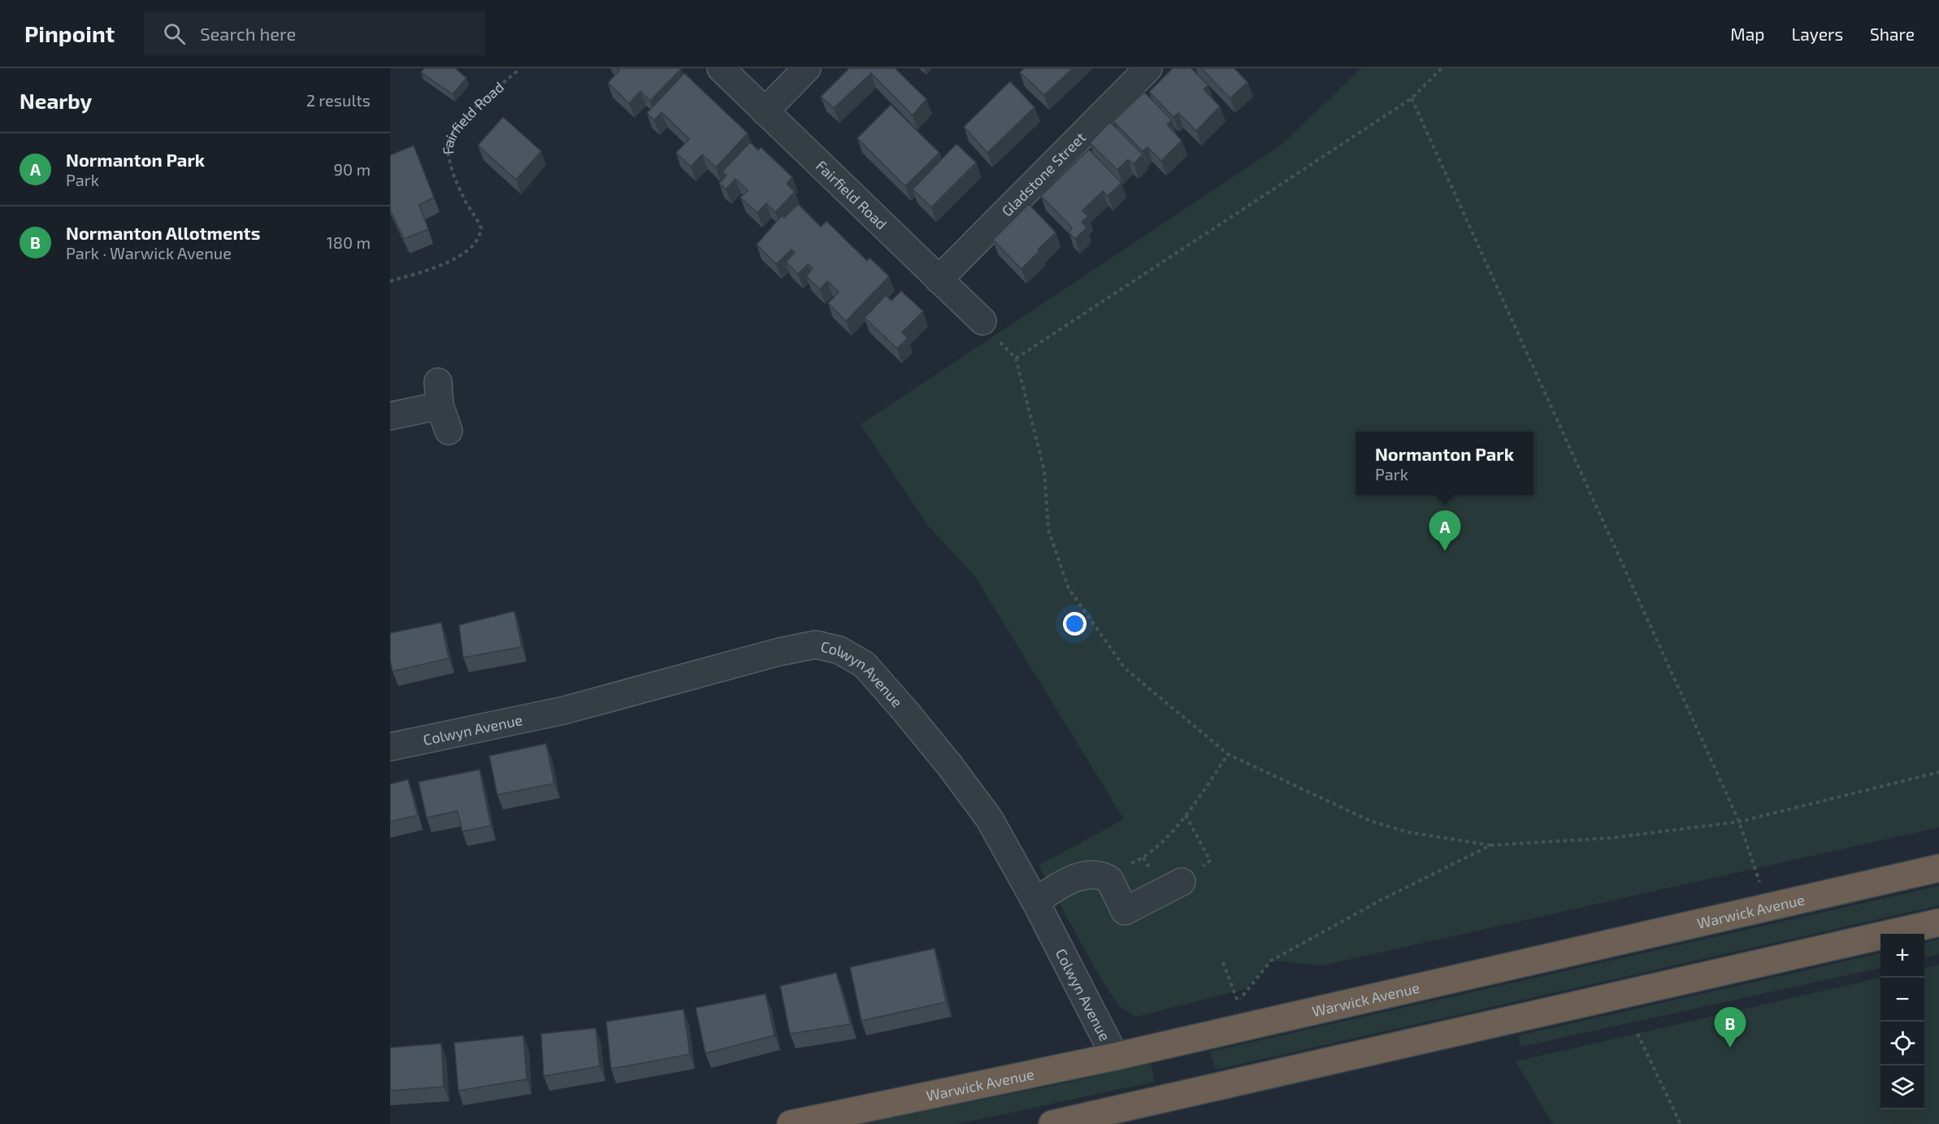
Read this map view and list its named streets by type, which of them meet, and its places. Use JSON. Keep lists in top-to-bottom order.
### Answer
{
  "streets": {
    "highway": ["Warwick Avenue"],
    "street": ["Fairfield Road", "Gladstone Street", "Colwyn Avenue"]
  },
  "crossings": [
    ["Fairfield Road", "Gladstone Street"],
    ["Colwyn Avenue", "Warwick Avenue"]
  ],
  "page": {
    "header": "Pinpoint",
    "search": "Search here",
    "nav": ["Map", "Layers", "Share"],
    "heading": ["Nearby", "2 results"],
    "list": [
      {
        "mark": "A",
        "name": "Normanton Park",
        "note": "Park",
        "value": "90 m"
      },
      {
        "mark": "B",
        "name": "Normanton Allotments",
        "note": "Park · Warwick Avenue",
        "value": "180 m"
      }
    ],
    "popup": ["Normanton Park", "Park"],
    "pins": ["A", "B"],
    "map_buttons": ["+", "−"]
  }
}
